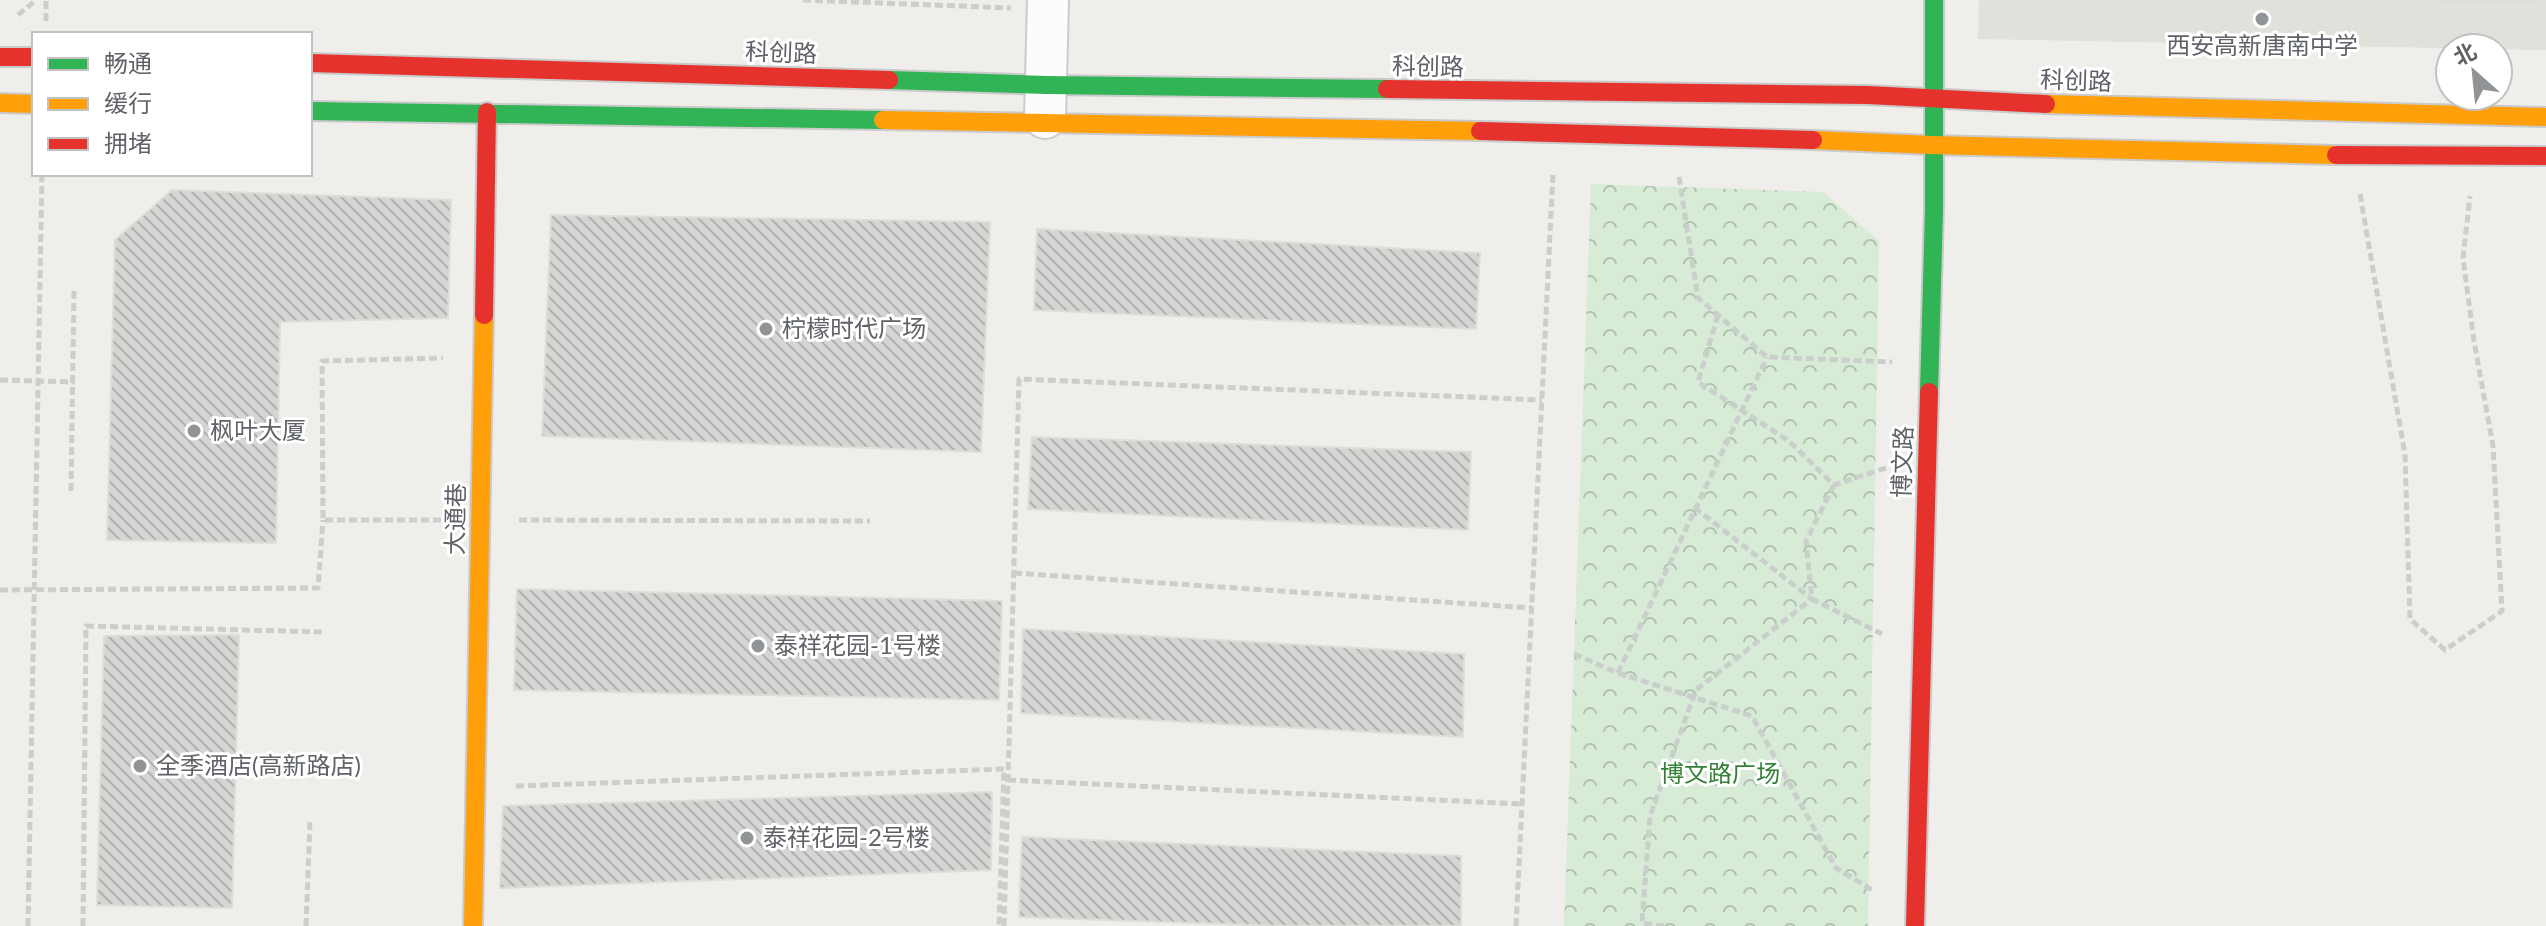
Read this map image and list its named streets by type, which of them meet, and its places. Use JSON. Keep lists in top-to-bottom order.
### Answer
{
  "streets": {
    "street": ["科创路", "博文路", "大通巷"]
  },
  "crossings": [
    ["科创路", "博文路"],
    ["科创路", "大通巷"]
  ],
  "parks": ["博文路广场"],
  "places": [
    "西安高新唐南中学",
    "柠檬时代广场",
    "枫叶大厦",
    "泰祥花园-1号楼",
    "全季酒店(高新路店)",
    "泰祥花园-2号楼"
  ],
  "legend": ["畅通", "缓行", "拥堵"],
  "north": "top left"
}
